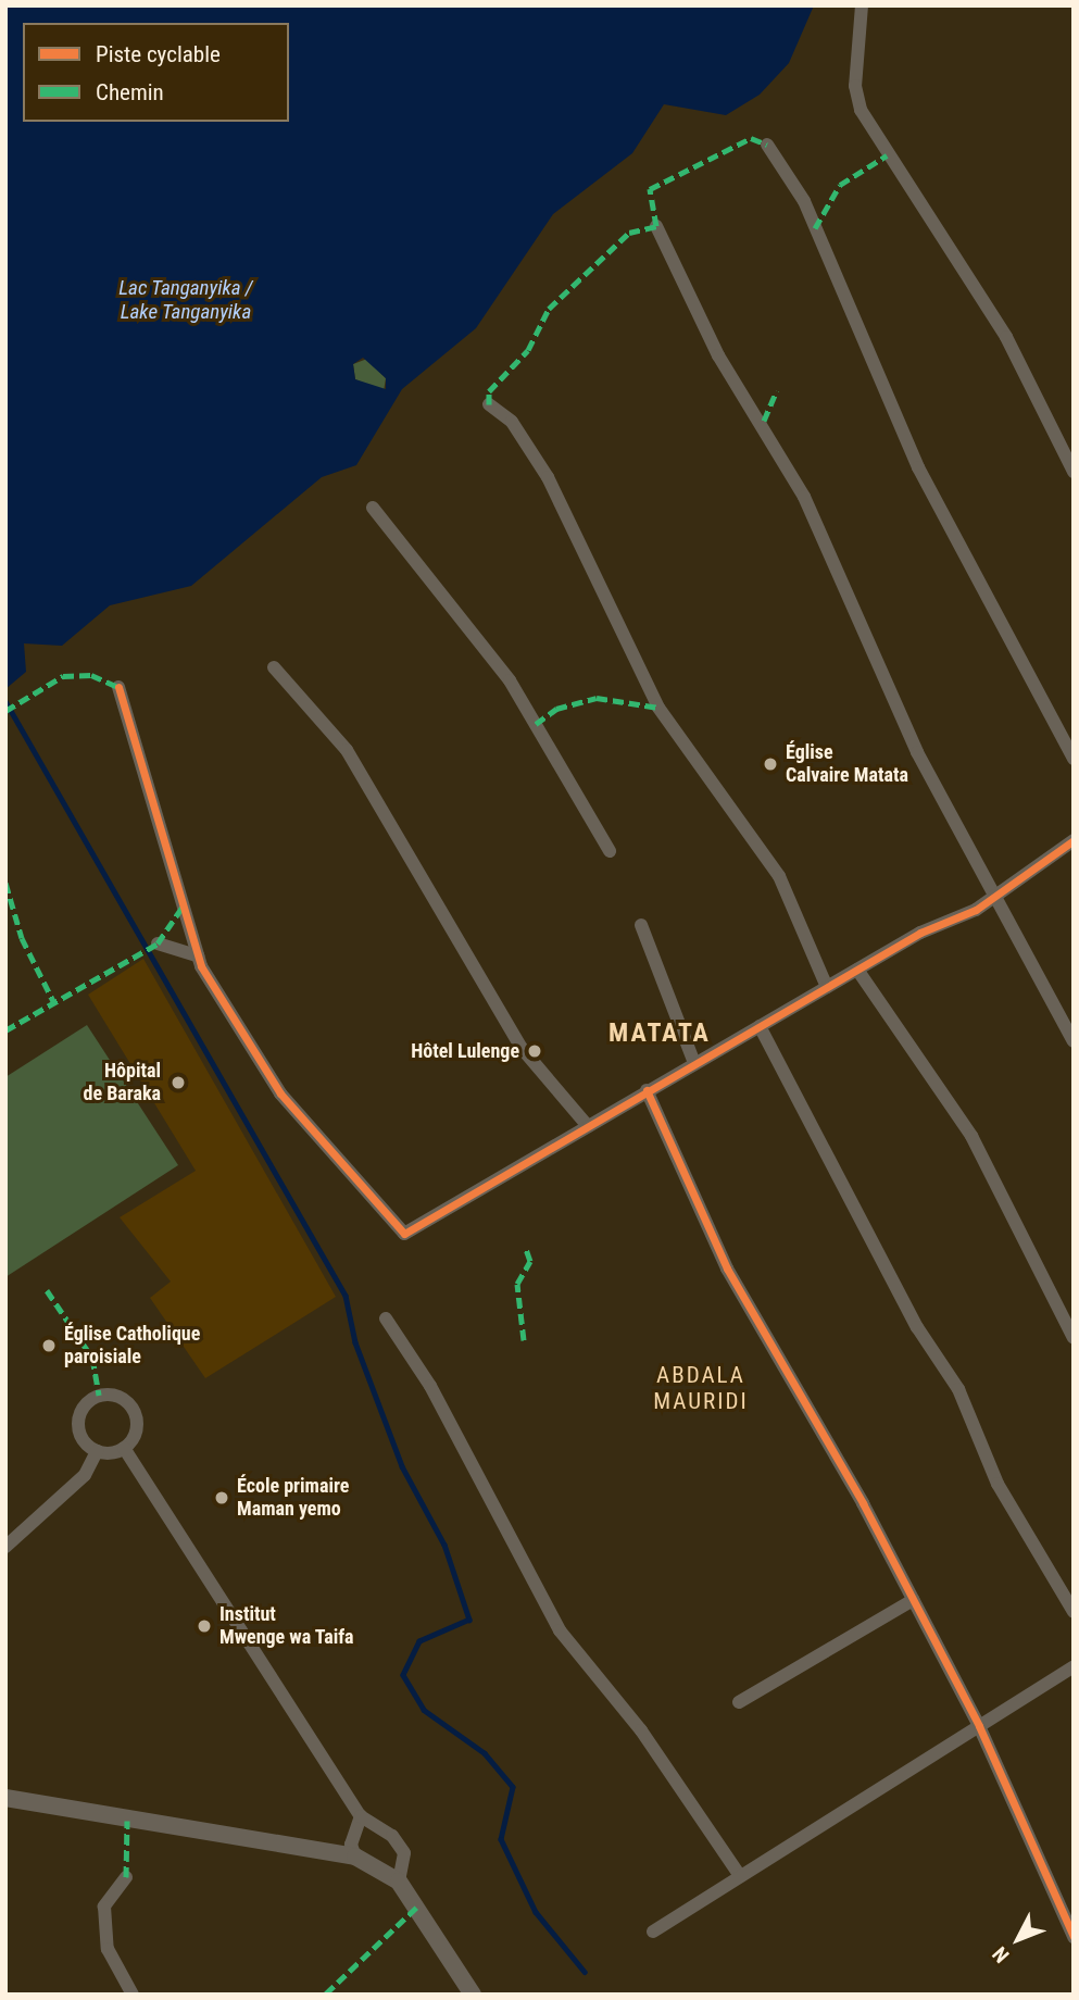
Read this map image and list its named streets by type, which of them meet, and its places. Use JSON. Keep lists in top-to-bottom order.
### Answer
{
  "districts": ["MATATA", "ABDALA MAURIDI"],
  "water": ["Lac Tanganyika / Lake Tanganyika"],
  "places": [
    "Église Calvaire Matata",
    "Hôtel Lulenge",
    "Hôpital de Baraka",
    "Église Catholique paroisiale",
    "École primaire Maman yemo",
    "Institut Mwenge wa Taifa"
  ],
  "legend": ["Piste cyclable", "Chemin"],
  "north": "bottom left"
}
